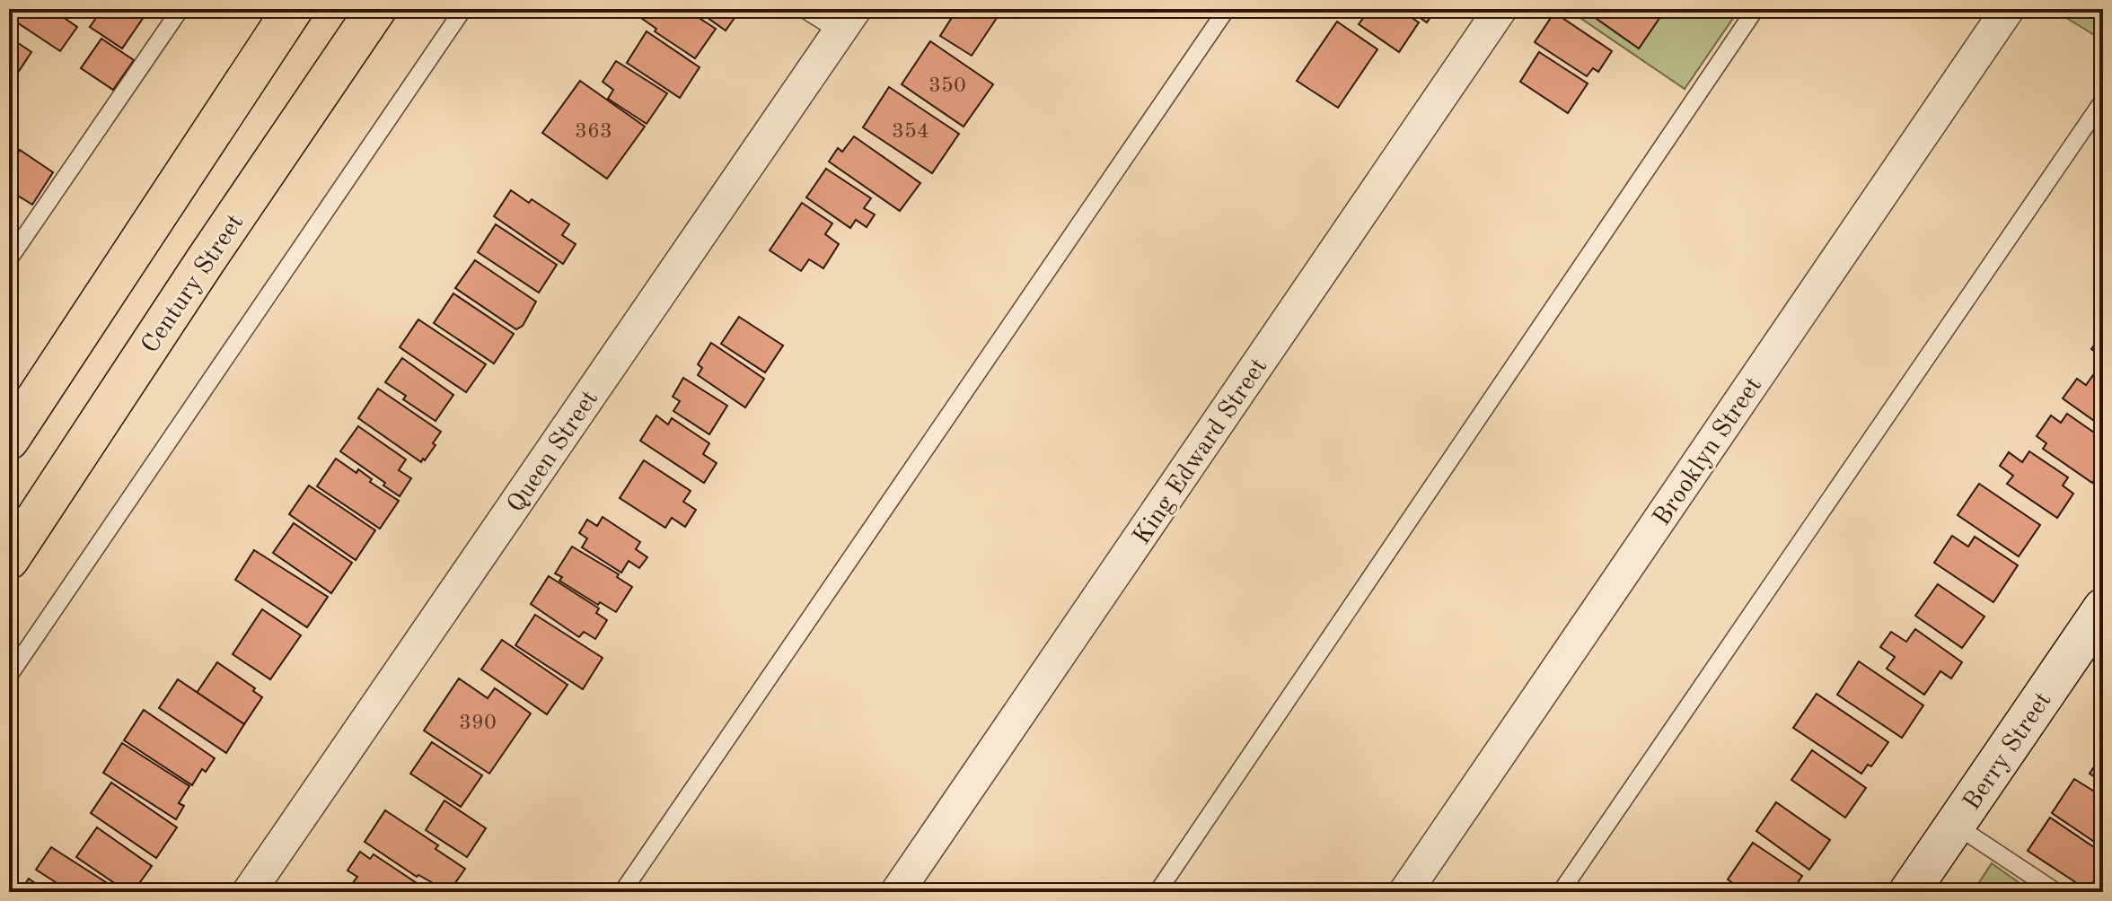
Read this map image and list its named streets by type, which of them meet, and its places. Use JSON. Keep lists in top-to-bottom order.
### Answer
{
  "streets": {
    "main road": ["Century Street"],
    "street": [
      "Queen Street",
      "King Edward Street",
      "Brooklyn Street",
      "Berry Street"
    ]
  },
  "house_numbers": [
    "350",
    "363",
    "354",
    "390"
  ]
}
